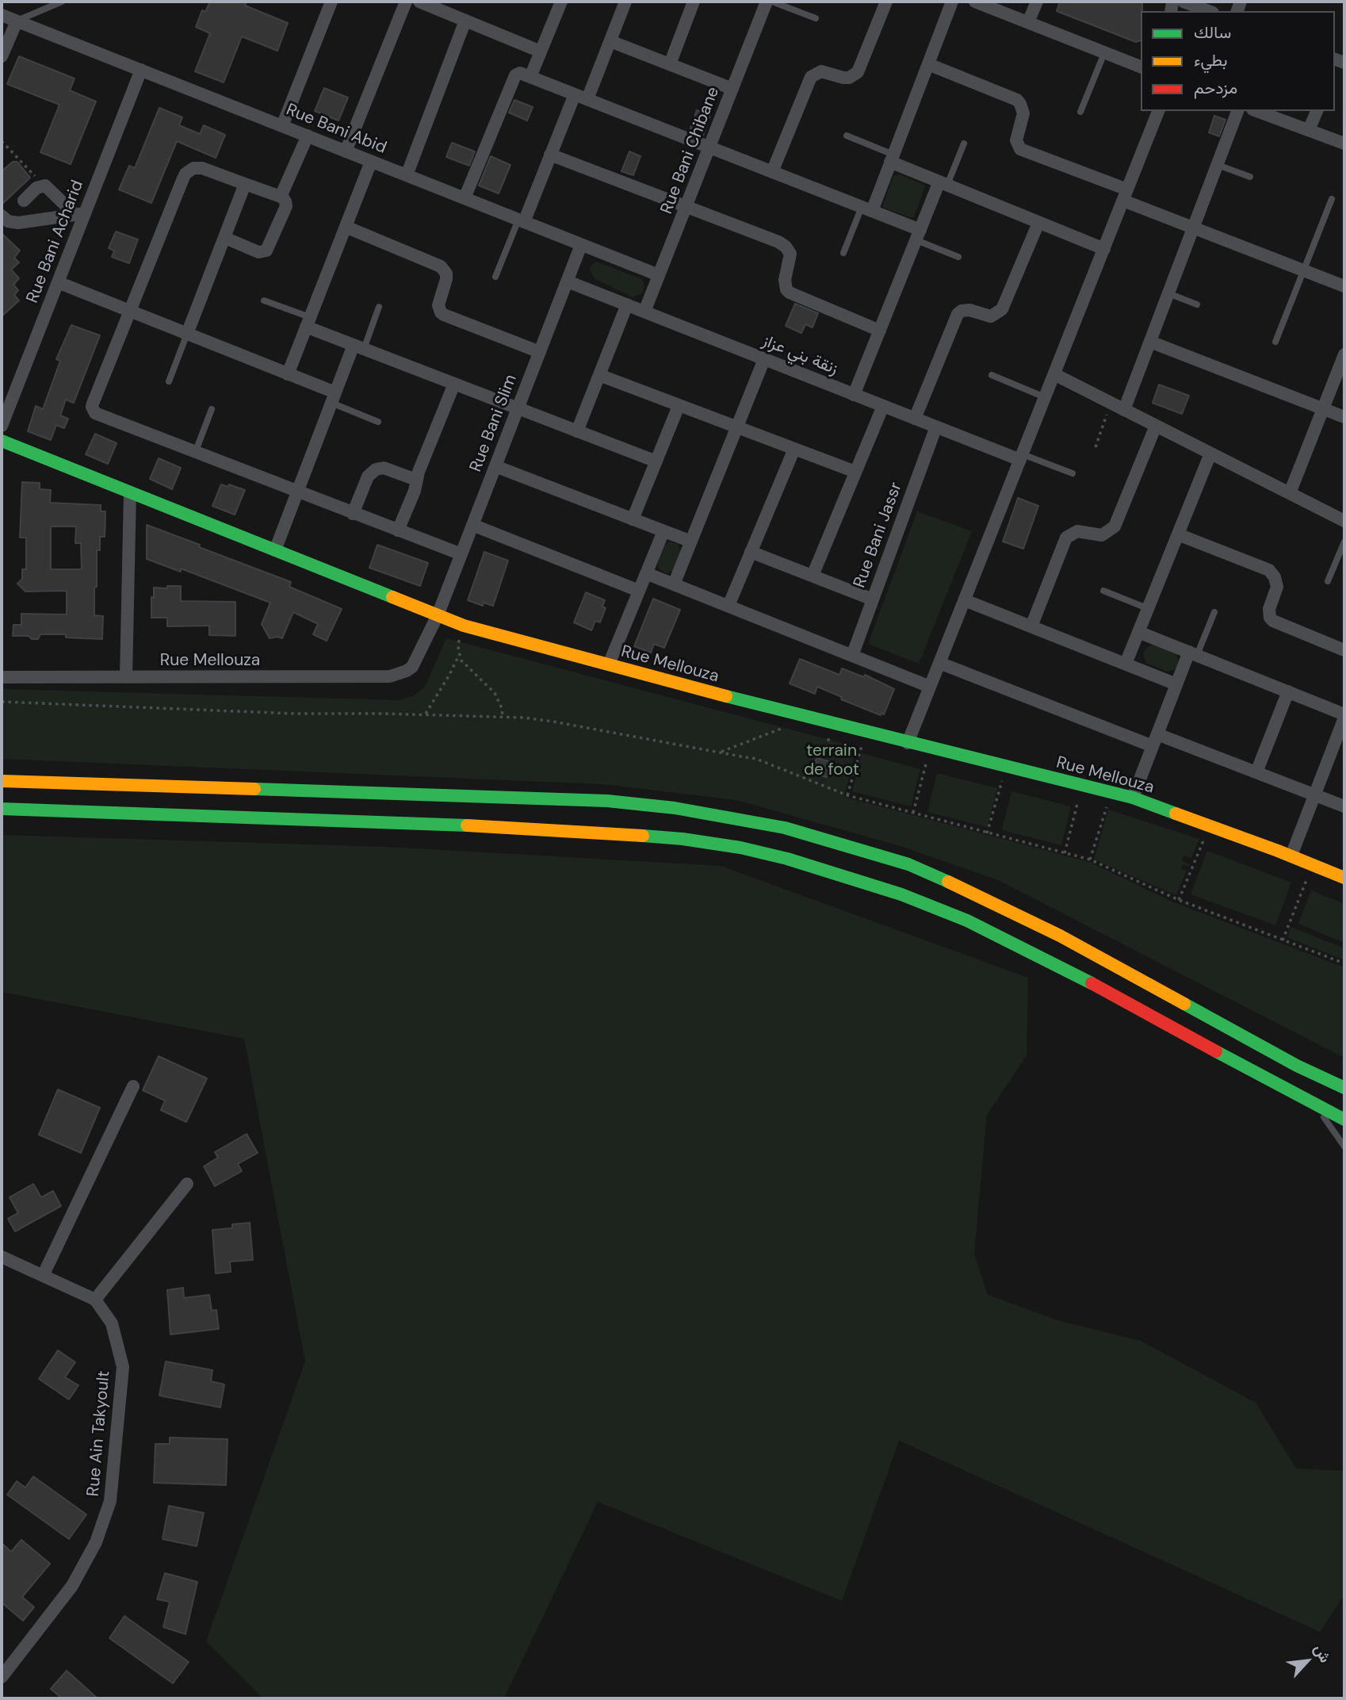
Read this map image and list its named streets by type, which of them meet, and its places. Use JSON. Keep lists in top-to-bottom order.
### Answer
{
  "streets": {
    "main road": ["Rue Mellouza"],
    "street": [
      "Rue Bani Abid",
      "Rue Bani Chibane",
      "Rue Bani Acharid",
      "زنقة بني عزاز",
      "Rue Bani Slim",
      "Rue Bani Jassr",
      "Rue Ain Takyoult"
    ]
  },
  "crossings": [
    ["Rue Bani Abid", "Rue Bani Chibane"],
    ["Rue Bani Abid", "Rue Bani Acharid"],
    ["Rue Bani Abid", "Rue Bani Slim"],
    ["Rue Bani Chibane", "زنقة بني عزاز"],
    ["زنقة بني عزاز", "Rue Bani Slim"],
    ["زنقة بني عزاز", "Rue Bani Jassr"],
    ["Rue Bani Slim", "Rue Mellouza"]
  ],
  "parks": ["terrain de foot"],
  "legend": ["سالك", "بطيء", "مزدحم"],
  "north": "top right"
}
